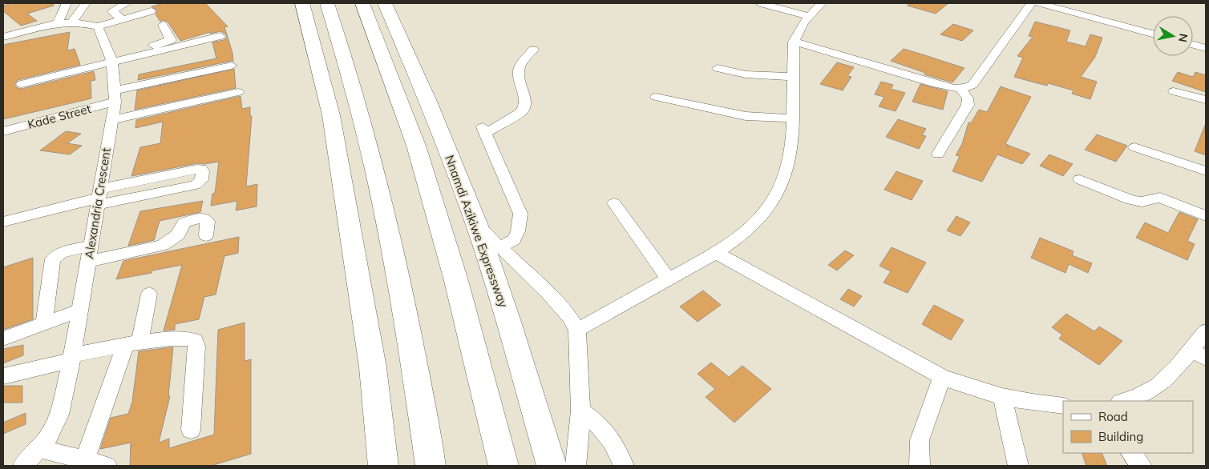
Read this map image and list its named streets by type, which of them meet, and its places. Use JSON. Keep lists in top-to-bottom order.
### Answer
{
  "streets": {
    "highway": ["Nnamdi Azikiwe Expressway"],
    "street": ["Kade Street", "Alexandria Crescent"]
  },
  "crossings": [
    ["Kade Street", "Alexandria Crescent"]
  ],
  "legend": ["Road", "Building"],
  "north": "right"
}
